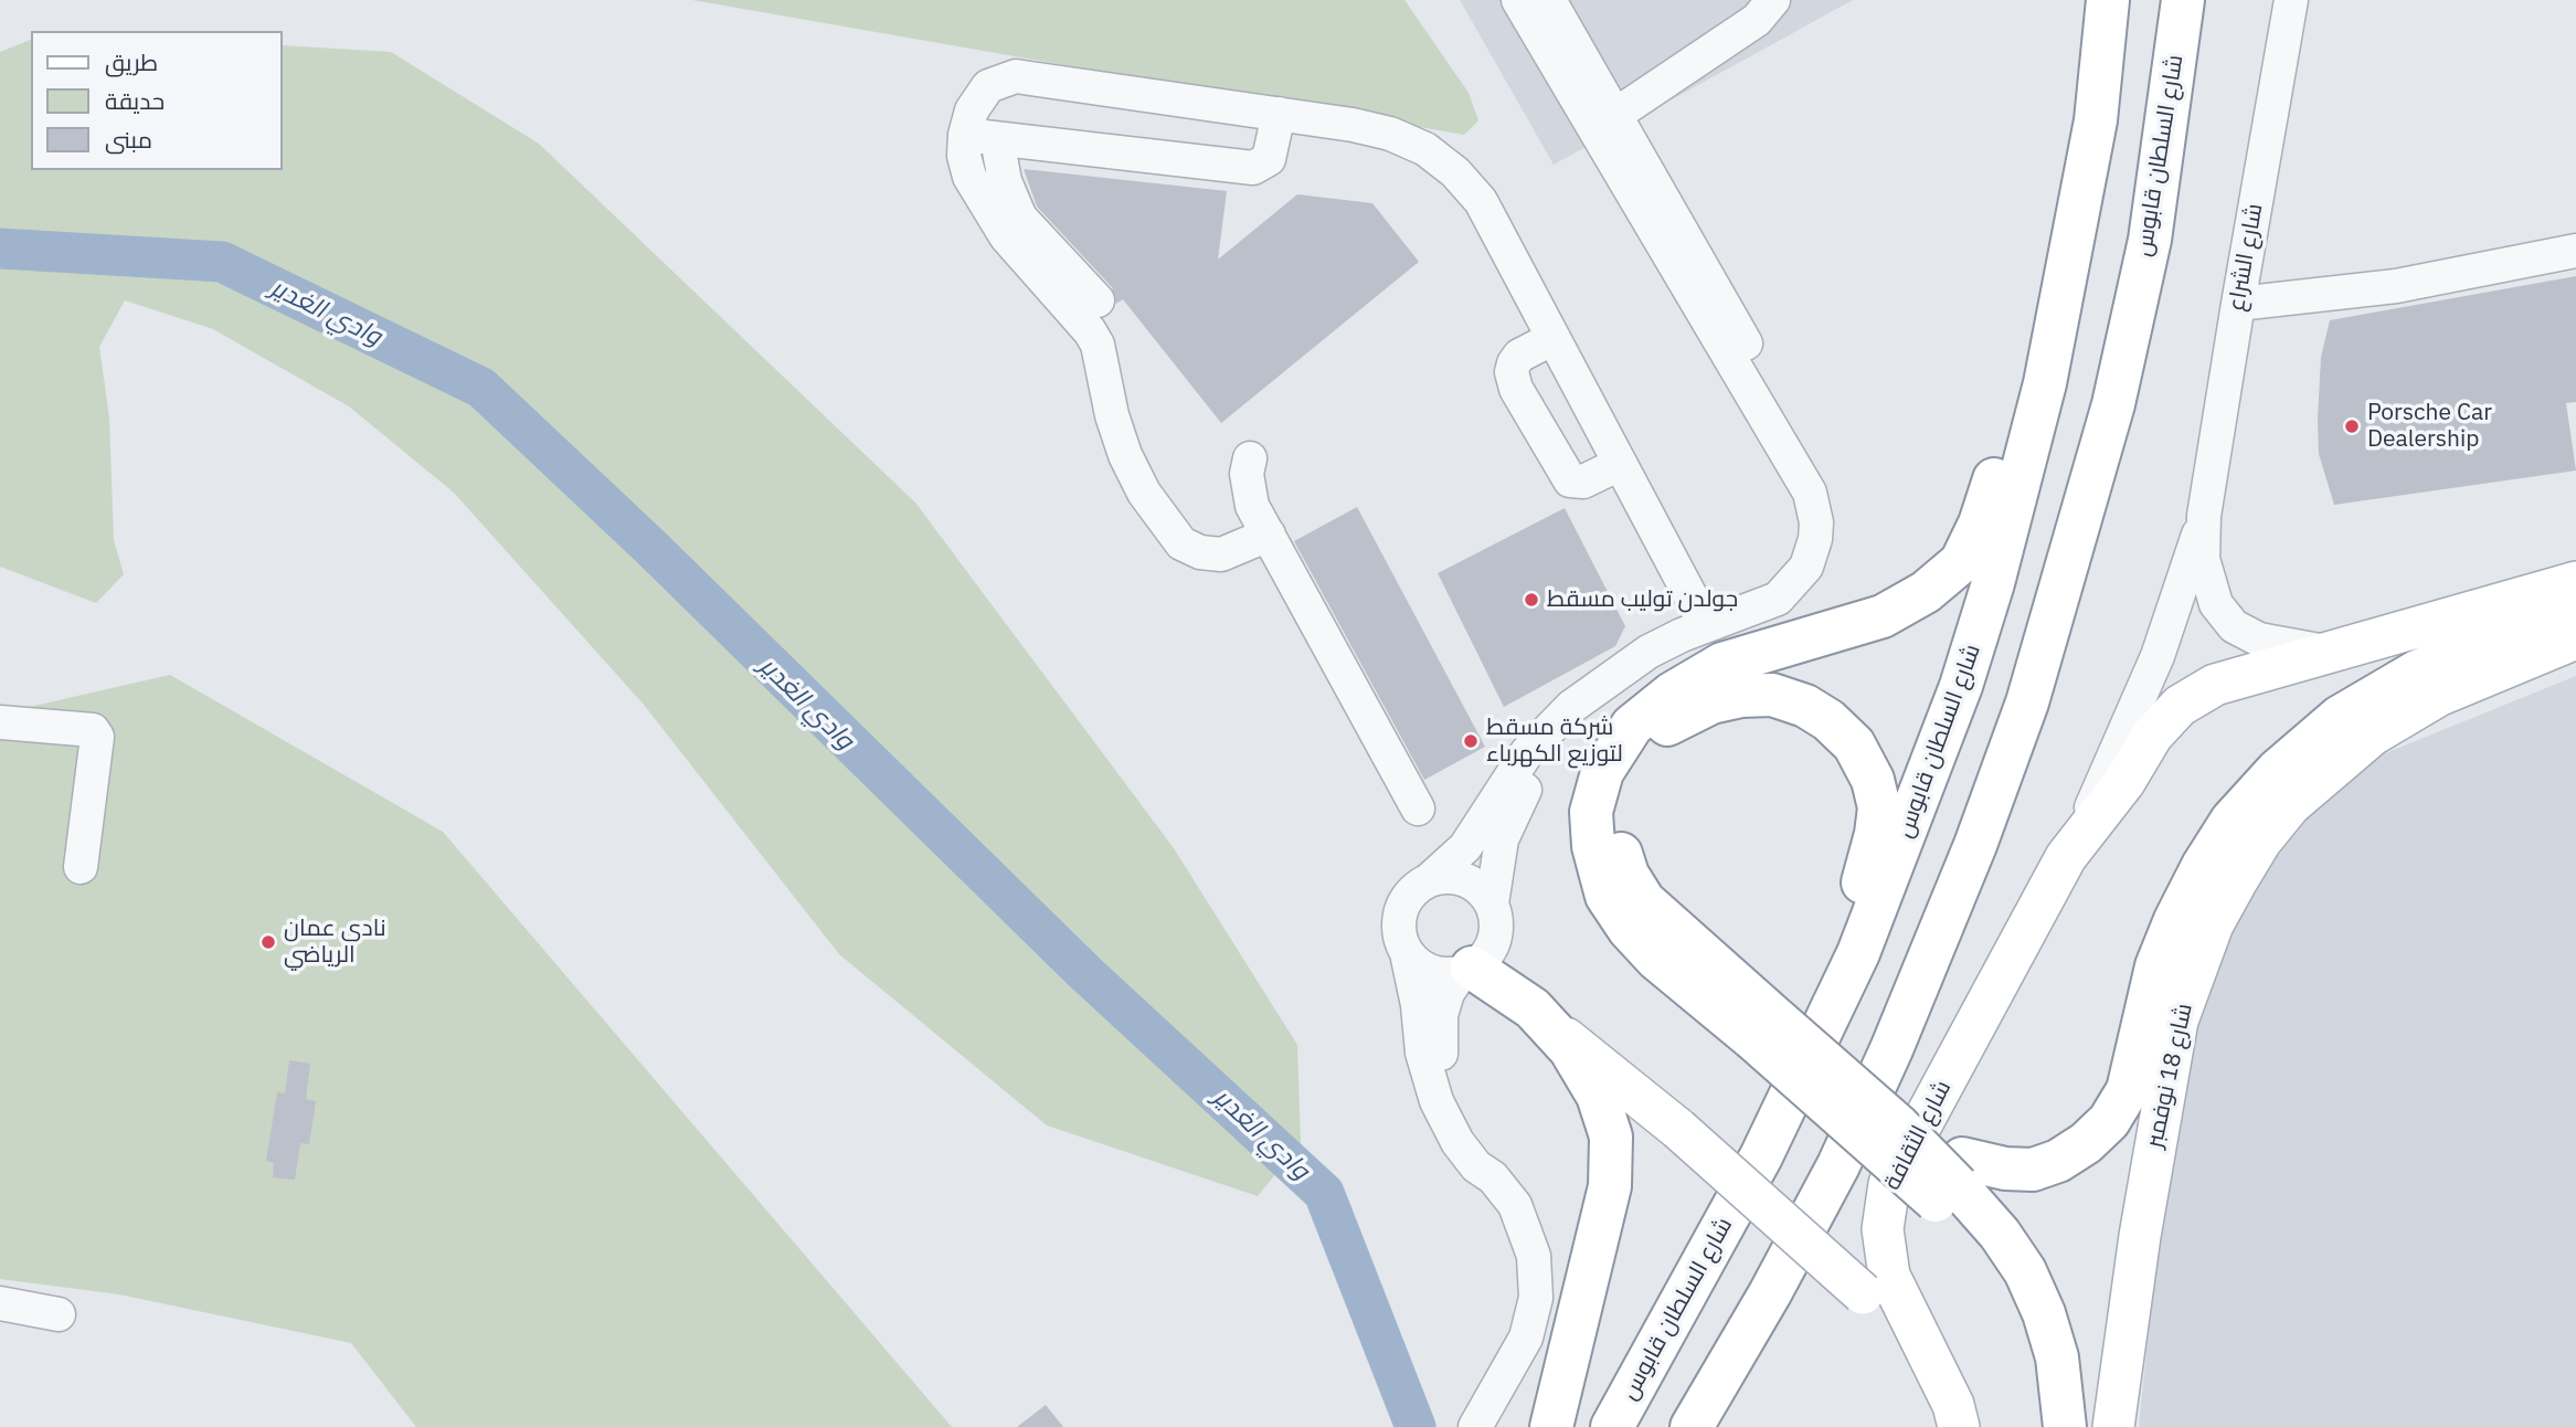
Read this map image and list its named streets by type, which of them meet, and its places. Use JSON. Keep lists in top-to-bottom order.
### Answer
{
  "streets": {
    "highway": ["شارع السلطان قابوس"],
    "main road": ["شارع 18 نوفمبر", "شارع الثقافة"],
    "street": ["شارع الشراع"]
  },
  "crossings": [
    ["شارع الشراع", "شارع الثقافة"]
  ],
  "water": ["وادي الغدير"],
  "places": [
    "Porsche Car Dealership",
    "جولدن توليب مسقط",
    "شركة مسقط لتوزيع الكهرباء",
    "نادي عمان الرياضي"
  ],
  "legend": ["طريق", "حديقة", "مبنى"]
}
